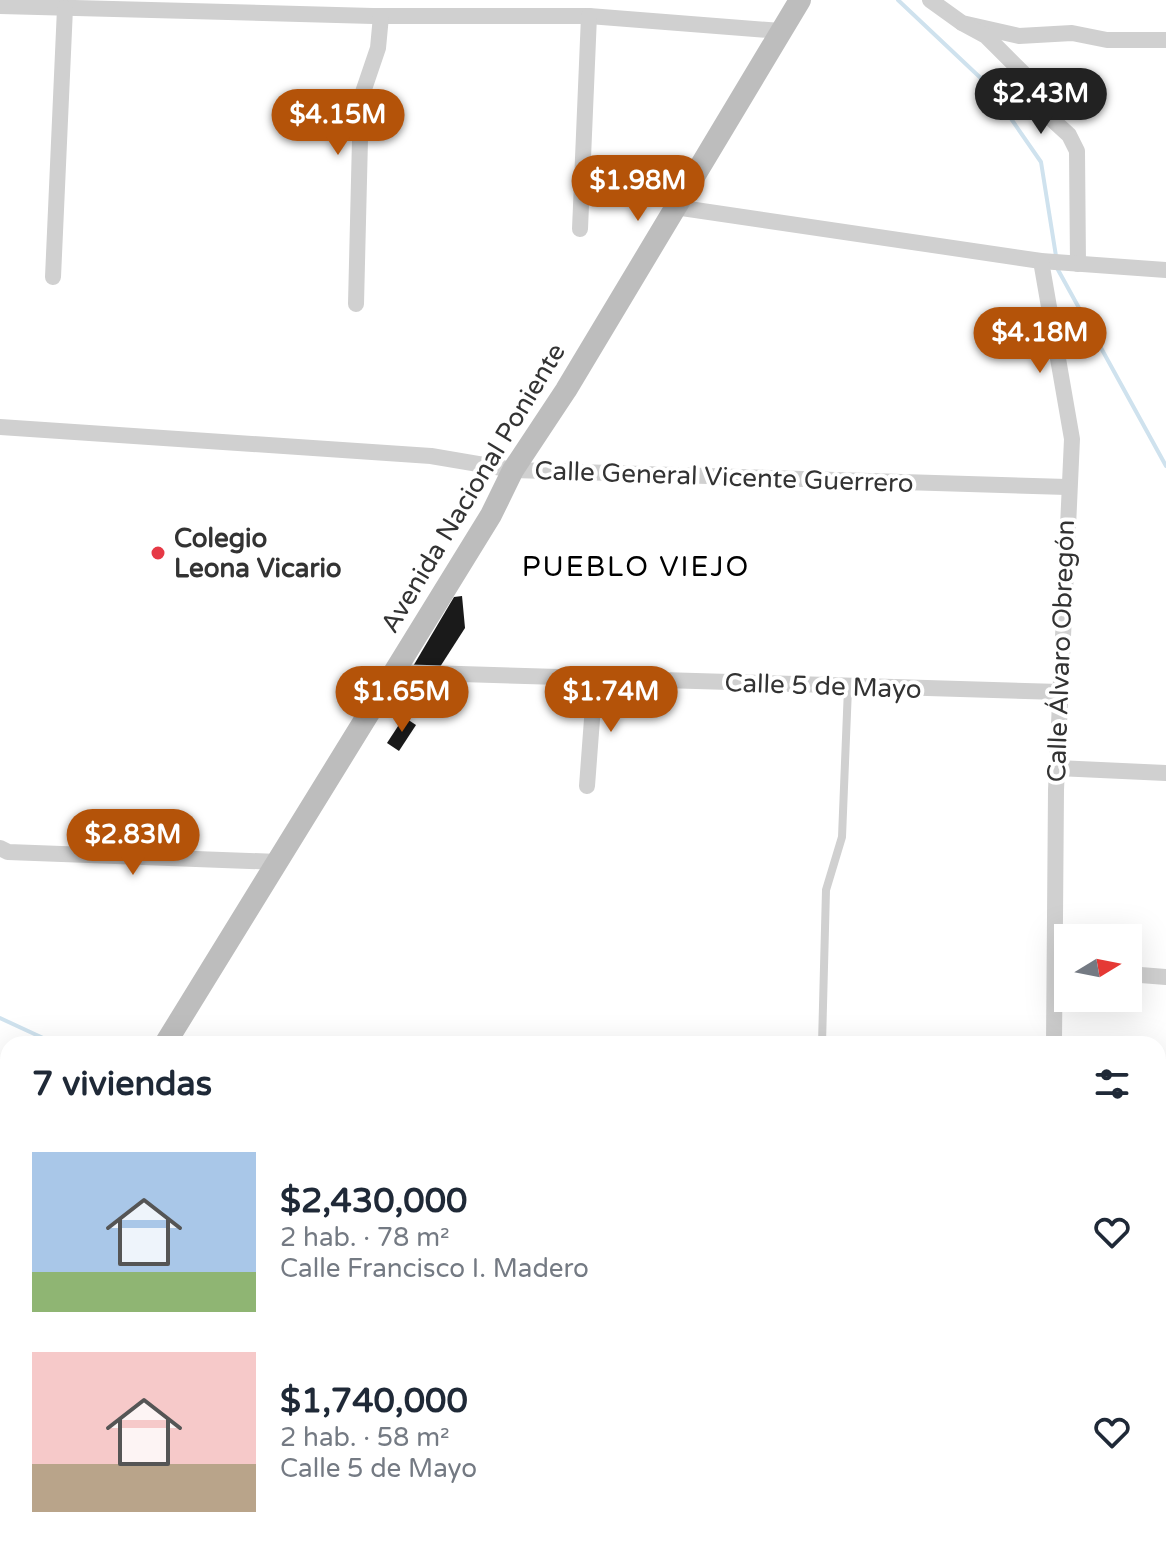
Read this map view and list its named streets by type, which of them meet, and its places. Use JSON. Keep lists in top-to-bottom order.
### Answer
{
  "streets": {
    "street": [
      "Calle General Vicente Guerrero",
      "Avenida Nacional Poniente",
      "Calle Álvaro Obregón",
      "Calle 5 de Mayo"
    ]
  },
  "crossings": [
    ["Calle General Vicente Guerrero", "Avenida Nacional Poniente"],
    ["Calle General Vicente Guerrero", "Calle Álvaro Obregón"],
    ["Avenida Nacional Poniente", "Calle 5 de Mayo"],
    ["Calle Álvaro Obregón", "Calle 5 de Mayo"]
  ],
  "districts": ["PUEBLO VIEJO"],
  "places": ["Colegio Leona Vicario"],
  "north": "right",
  "page": {
    "price": [
      "$2.43M",
      "$4.15M",
      "$1.98M",
      "$4.18M",
      "$1.65M",
      "$1.74M",
      "$2.83M"
    ],
    "heading": "7 viviendas",
    "list": [
      {
        "name": "$2,430,000",
        "note": "2 hab. · 78 m² · Calle Francisco I. Madero"
      },
      {
        "name": "$1,740,000",
        "note": "2 hab. · 58 m² · Calle 5 de Mayo"
      }
    ]
  }
}
